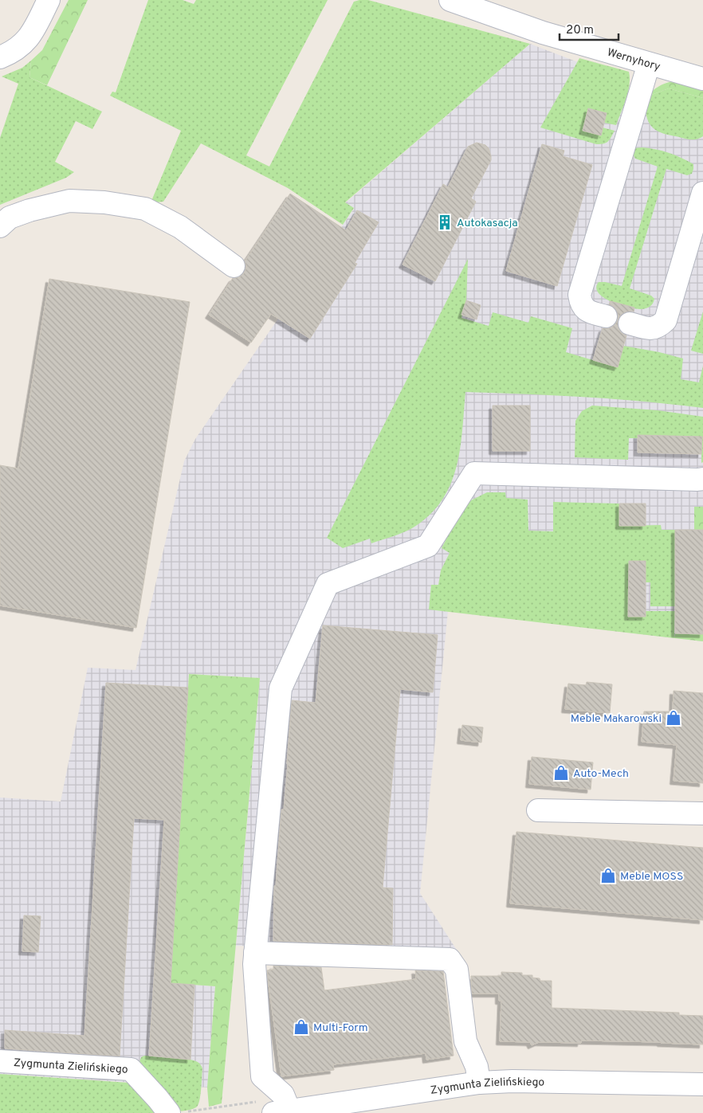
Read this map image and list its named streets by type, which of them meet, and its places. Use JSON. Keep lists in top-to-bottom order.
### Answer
{
  "streets": {
    "street": ["Wernyhory", "Zygmunta Zielińskiego"]
  },
  "places": {
    "building": ["Autokasacja"],
    "shop": [
      "Meble Makarowski",
      "Auto-Mech",
      "Meble MOSS",
      "Multi-Form"
    ]
  },
  "scale_bar": "20 m"
}
